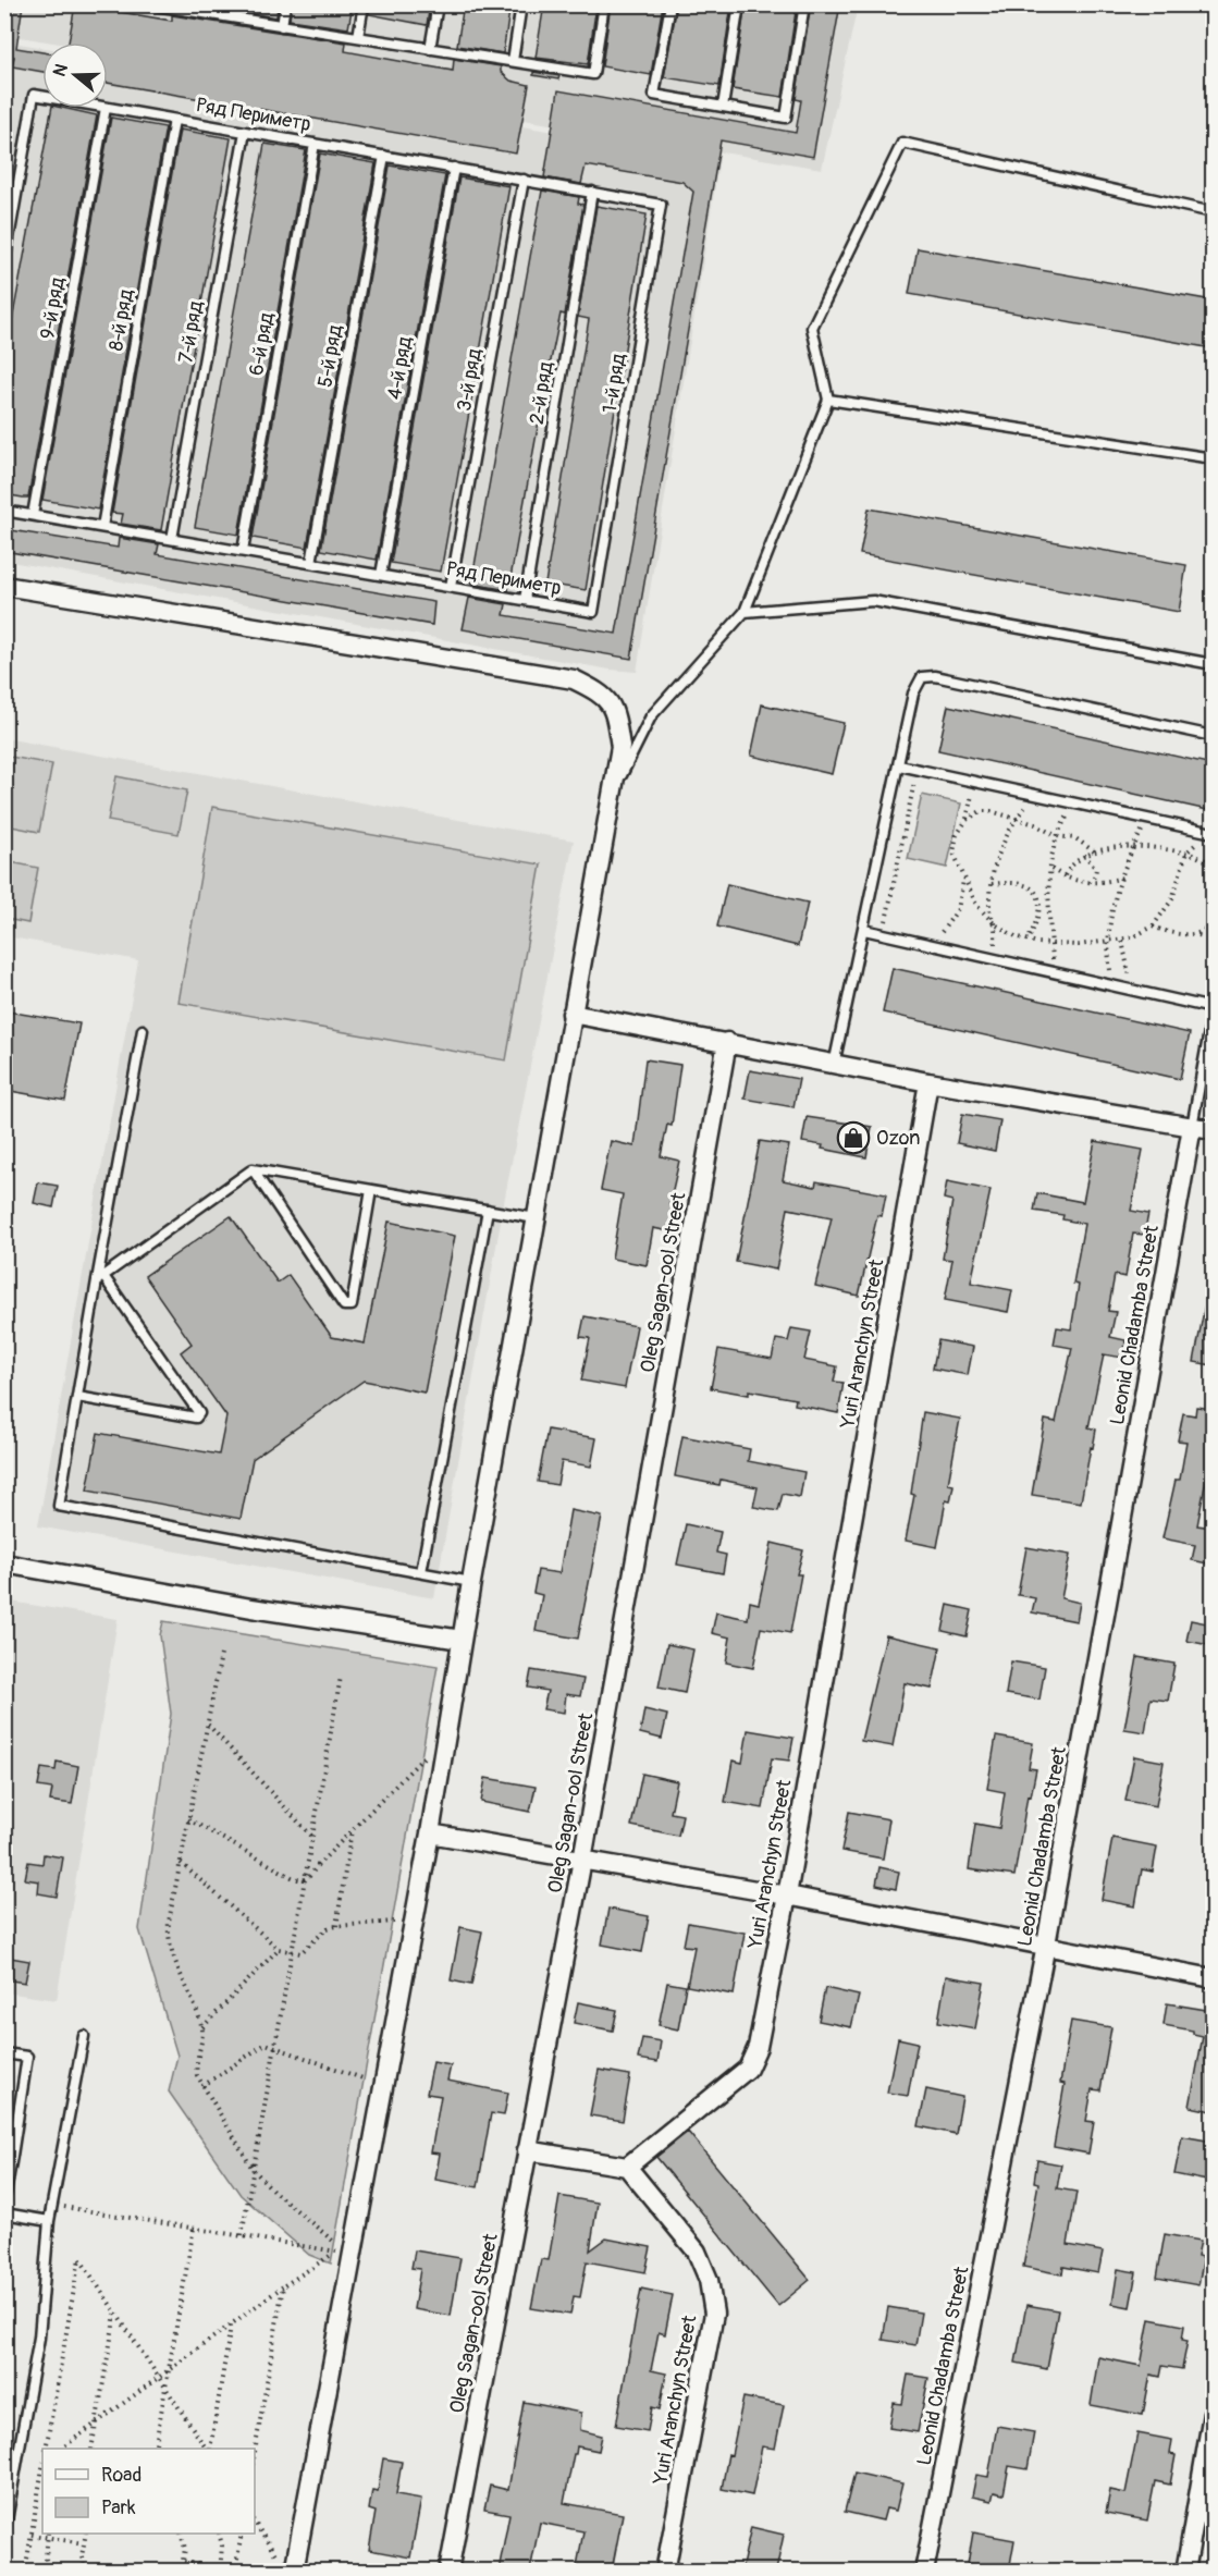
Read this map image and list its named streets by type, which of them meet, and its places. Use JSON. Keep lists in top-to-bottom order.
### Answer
{
  "streets": {
    "street": ["Oleg Sagan-ool Street", "Leonid Chadamba Street", "Yuri Aranchyn Street"],
    "lane": [
      "Ряд Периметр",
      "9-й ряд",
      "8-й ряд",
      "7-й ряд",
      "6-й ряд",
      "5-й ряд",
      "4-й ряд",
      "3-й ряд",
      "1-й ряд",
      "2-й ряд"
    ]
  },
  "crossings": [
    ["Ряд Периметр", "9-й ряд"],
    ["Ряд Периметр", "8-й ряд"],
    ["Ряд Периметр", "7-й ряд"],
    ["Ряд Периметр", "6-й ряд"],
    ["Ряд Периметр", "5-й ряд"],
    ["Ряд Периметр", "4-й ряд"],
    ["Ряд Периметр", "3-й ряд"],
    ["Ряд Периметр", "1-й ряд"],
    ["Ряд Периметр", "2-й ряд"]
  ],
  "places": {
    "shop": ["Ozon"]
  },
  "legend": ["Road", "Park"],
  "north": "left"
}
